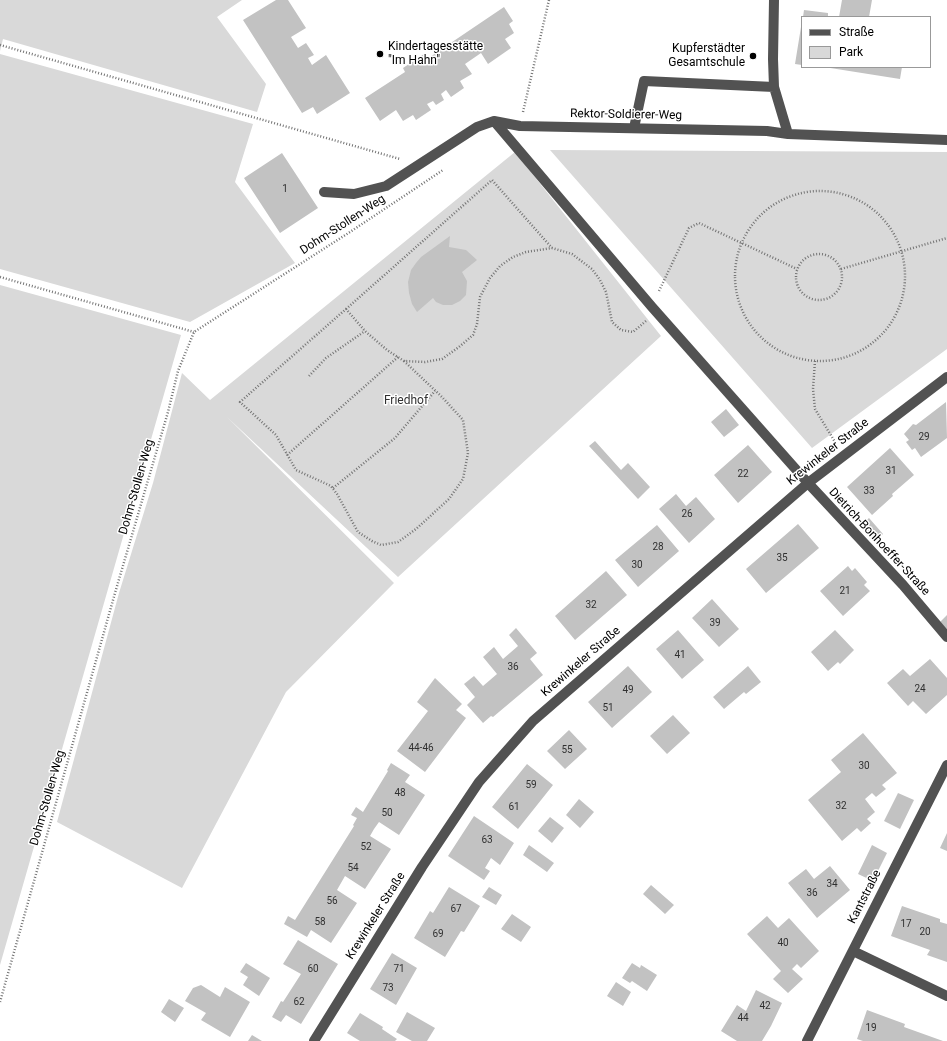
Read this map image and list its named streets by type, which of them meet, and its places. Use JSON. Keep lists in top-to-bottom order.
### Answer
{
  "streets": {
    "street": [
      "Rektor-Soldierer-Weg",
      "Krewinkeler Straße",
      "Dietrich-Bonhoeffer-Straße",
      "Kantstraße"
    ],
    "path": ["Dohm-Stollen-Weg"]
  },
  "crossings": [
    ["Rektor-Soldierer-Weg", "Dietrich-Bonhoeffer-Straße"],
    ["Krewinkeler Straße", "Dietrich-Bonhoeffer-Straße"]
  ],
  "parks": ["Friedhof"],
  "places": ["Kindertagesstätte \"Im Hahn\"", "Kupferstädter Gesamtschule"],
  "house_numbers": [
    "1",
    "29",
    "31",
    "22",
    "33",
    "26",
    "28",
    "35",
    "30",
    "21",
    "32",
    "39",
    "41",
    "36",
    "24",
    "49",
    "51",
    "44-46",
    "55",
    "30",
    "59",
    "48",
    "32",
    "61",
    "50",
    "63",
    "52",
    "54",
    "34",
    "36",
    "56",
    "67",
    "58",
    "17",
    "20",
    "69",
    "40",
    "60",
    "71",
    "73",
    "62",
    "42",
    "44",
    "19"
  ],
  "legend": ["Straße", "Park"]
}
